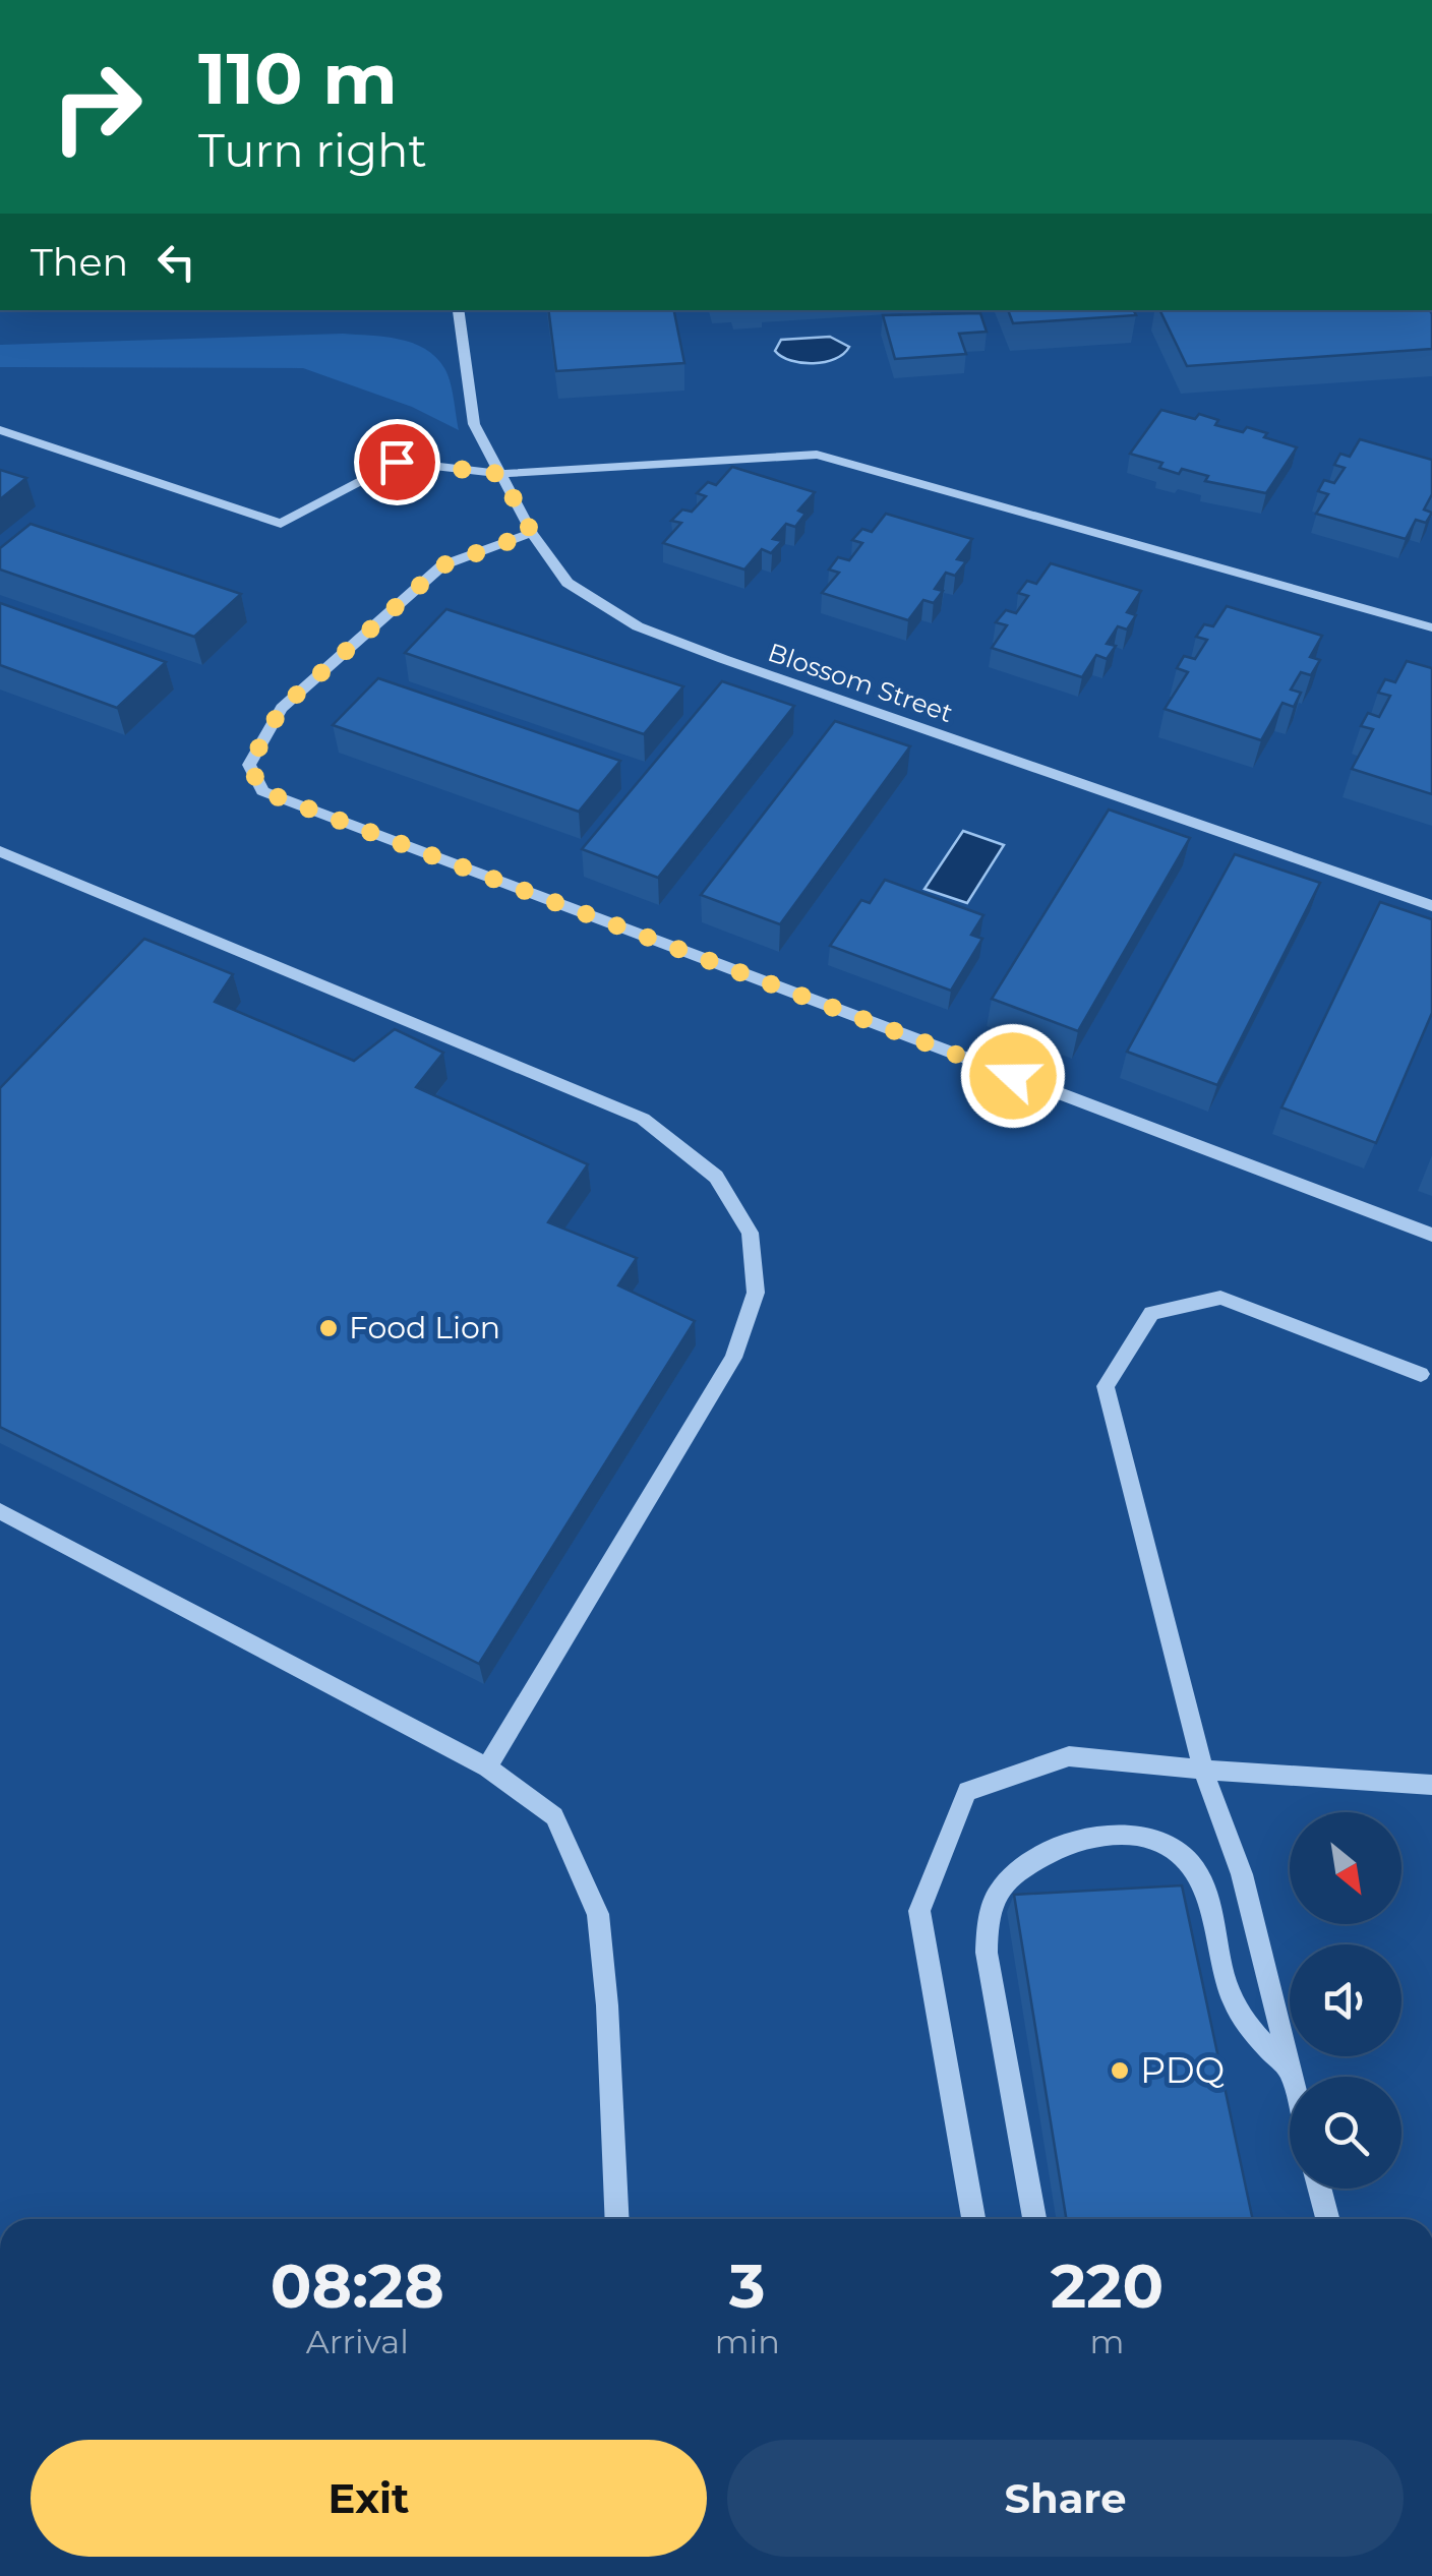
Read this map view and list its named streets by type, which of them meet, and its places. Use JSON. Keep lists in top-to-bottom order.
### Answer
{
  "streets": {
    "street": ["Blossom Street"]
  },
  "places": ["Food Lion", "PDQ"],
  "north": "bottom right",
  "page": {
    "turn": ["110 m", "Turn right"],
    "then": "Then",
    "eta": [
      "08:28",
      "Arrival",
      "3",
      "min",
      "220",
      "m"
    ],
    "buttons": ["Exit", "Share"]
  }
}
